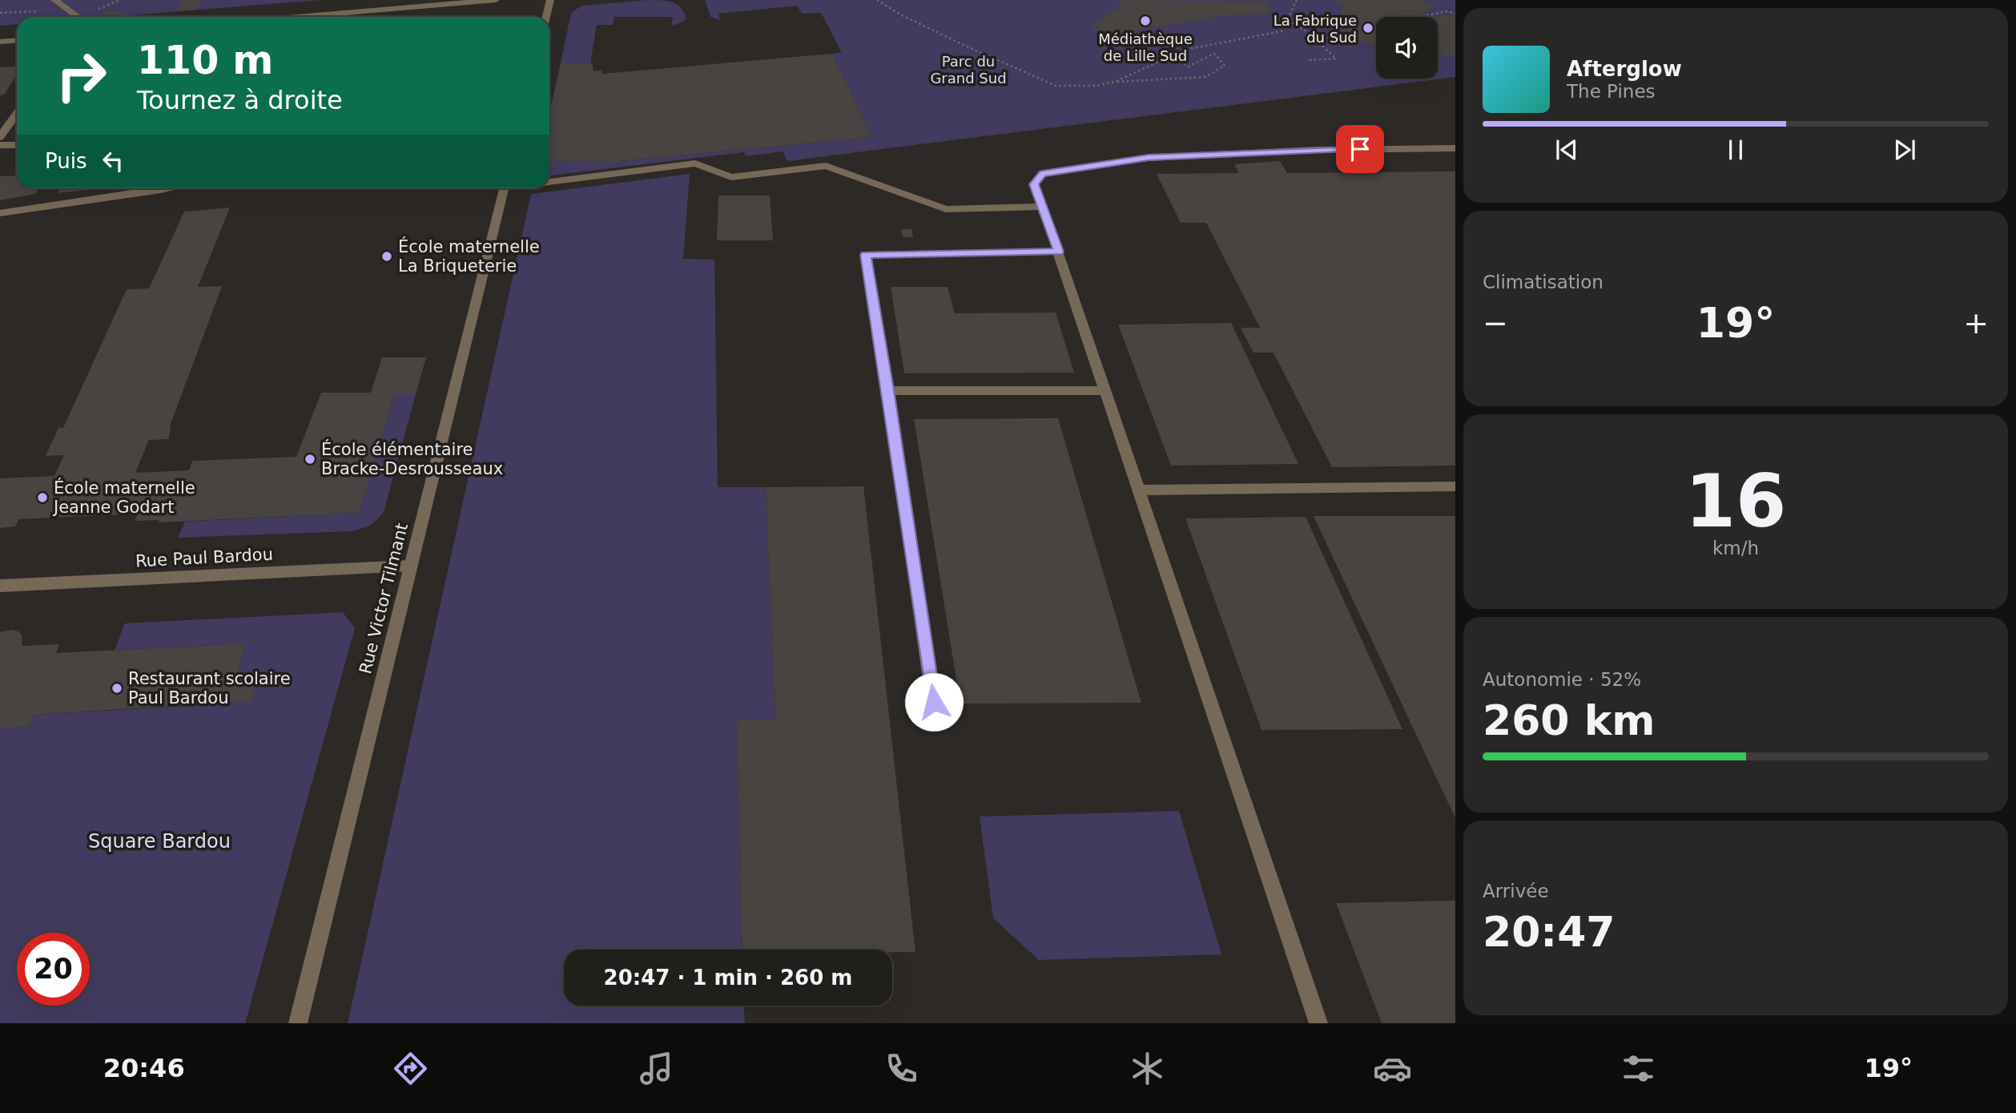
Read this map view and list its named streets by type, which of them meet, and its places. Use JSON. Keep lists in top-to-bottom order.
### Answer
{
  "streets": {
    "street": ["Rue Paul Bardou", "Rue Victor Tilmant"]
  },
  "crossings": [
    ["Rue Paul Bardou", "Rue Victor Tilmant"]
  ],
  "parks": ["Parc du Grand Sud", "Square Bardou"],
  "places": [
    "Médiathèque de Lille Sud",
    "La Fabrique du Sud",
    "École maternelle La Briqueterie",
    "École élémentaire Bracke-Desrousseaux",
    "École maternelle Jeanne Godart",
    "Restaurant scolaire Paul Bardou"
  ],
  "page": {
    "turn": ["110 m", "Tournez à droite"],
    "song": ["Afterglow", "The Pines"],
    "then": "Puis",
    "tile": [
      "Climatisation",
      ["16", "km/h"],
      ["Autonomie · 52%", "260 km"],
      ["Arrivée", "20:47"]
    ],
    "heat": ["−", "19°", "+"],
    "limit": "20",
    "trip": "20:47 · 1 min · 260 m",
    "tabs": ["20:46", "19°"]
  }
}
